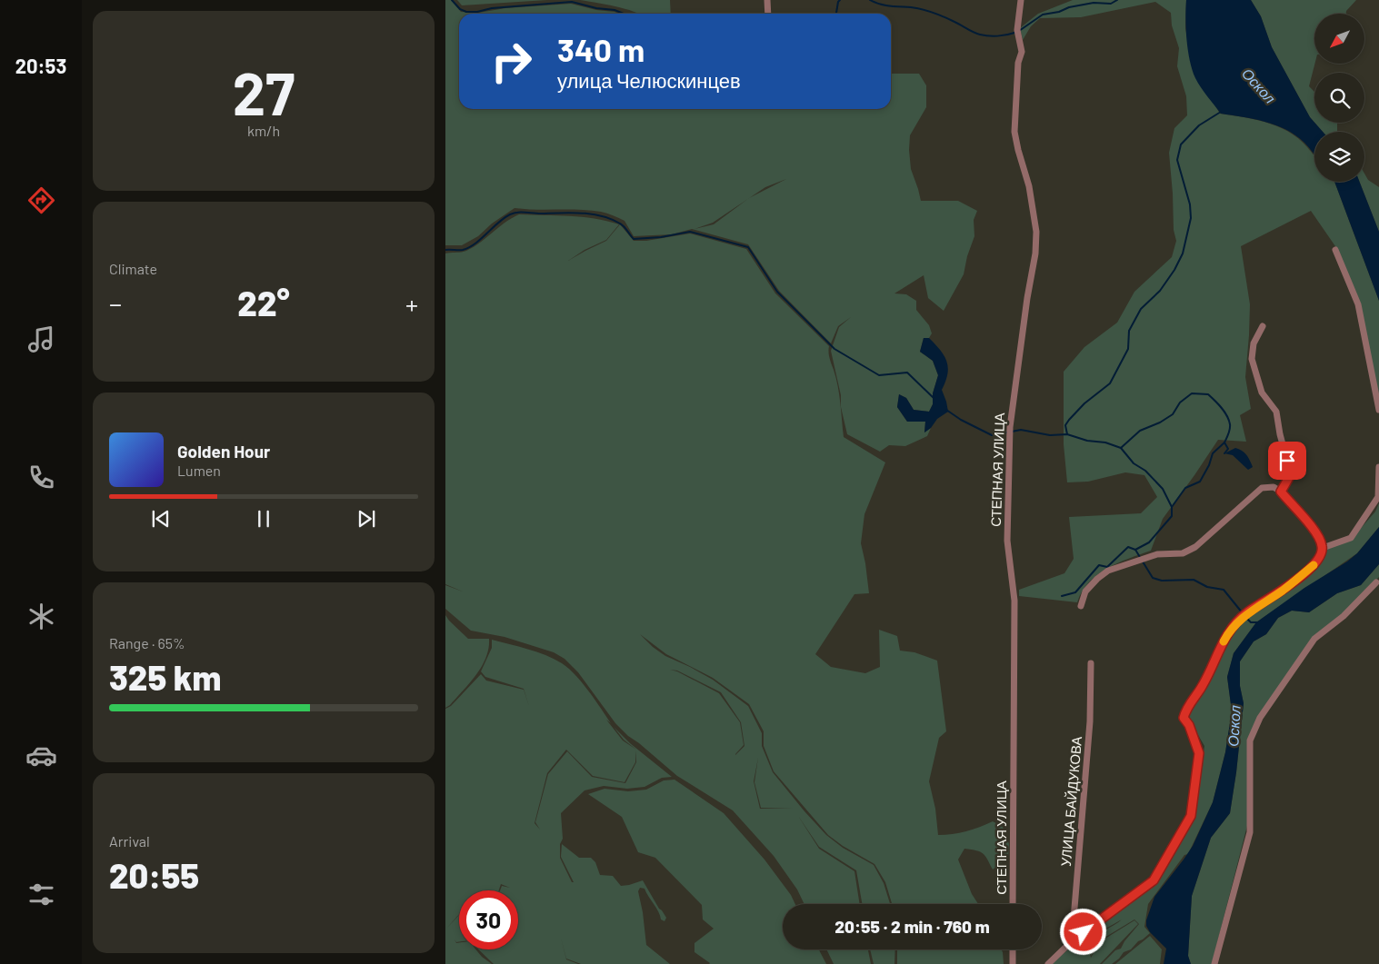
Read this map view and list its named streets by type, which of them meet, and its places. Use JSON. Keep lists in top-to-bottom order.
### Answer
{
  "streets": {
    "street": ["СТЕПНАЯ УЛИЦА", "УЛИЦА БАЙДУКОВА"]
  },
  "water": ["Оскол"],
  "north": "bottom left",
  "page": {
    "tabs": "20:53",
    "tile": [
      ["27", "km/h"],
      "Climate",
      ["Range · 65%", "325 km"],
      ["Arrival", "20:55"]
    ],
    "turn": ["340 m", "улица Челюскинцев"],
    "heat": ["−", "22°", "+"],
    "song": ["Golden Hour", "Lumen"],
    "limit": "30",
    "trip": "20:55 · 2 min · 760 m"
  }
}
